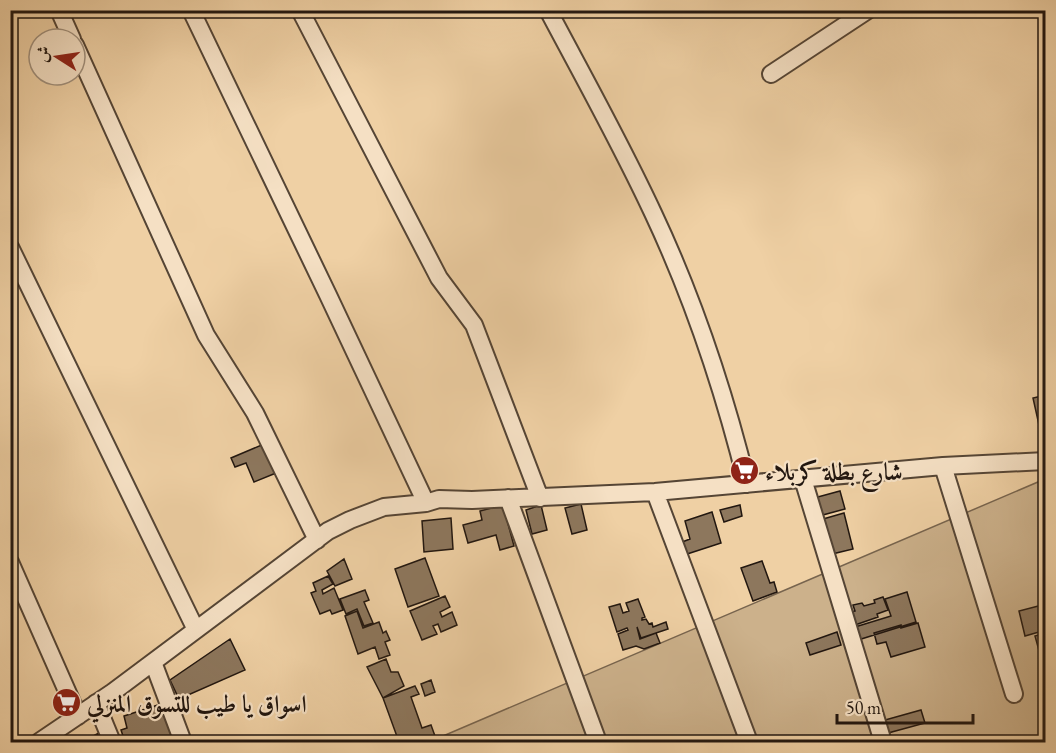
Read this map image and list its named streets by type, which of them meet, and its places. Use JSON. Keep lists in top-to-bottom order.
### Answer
{
  "places": {
    "supermarket": ["شارع بطلة كربلاء", "اسواق يا طيب للتسوق المنزلي"]
  },
  "scale_bar": "50 m",
  "north": "left"
}
